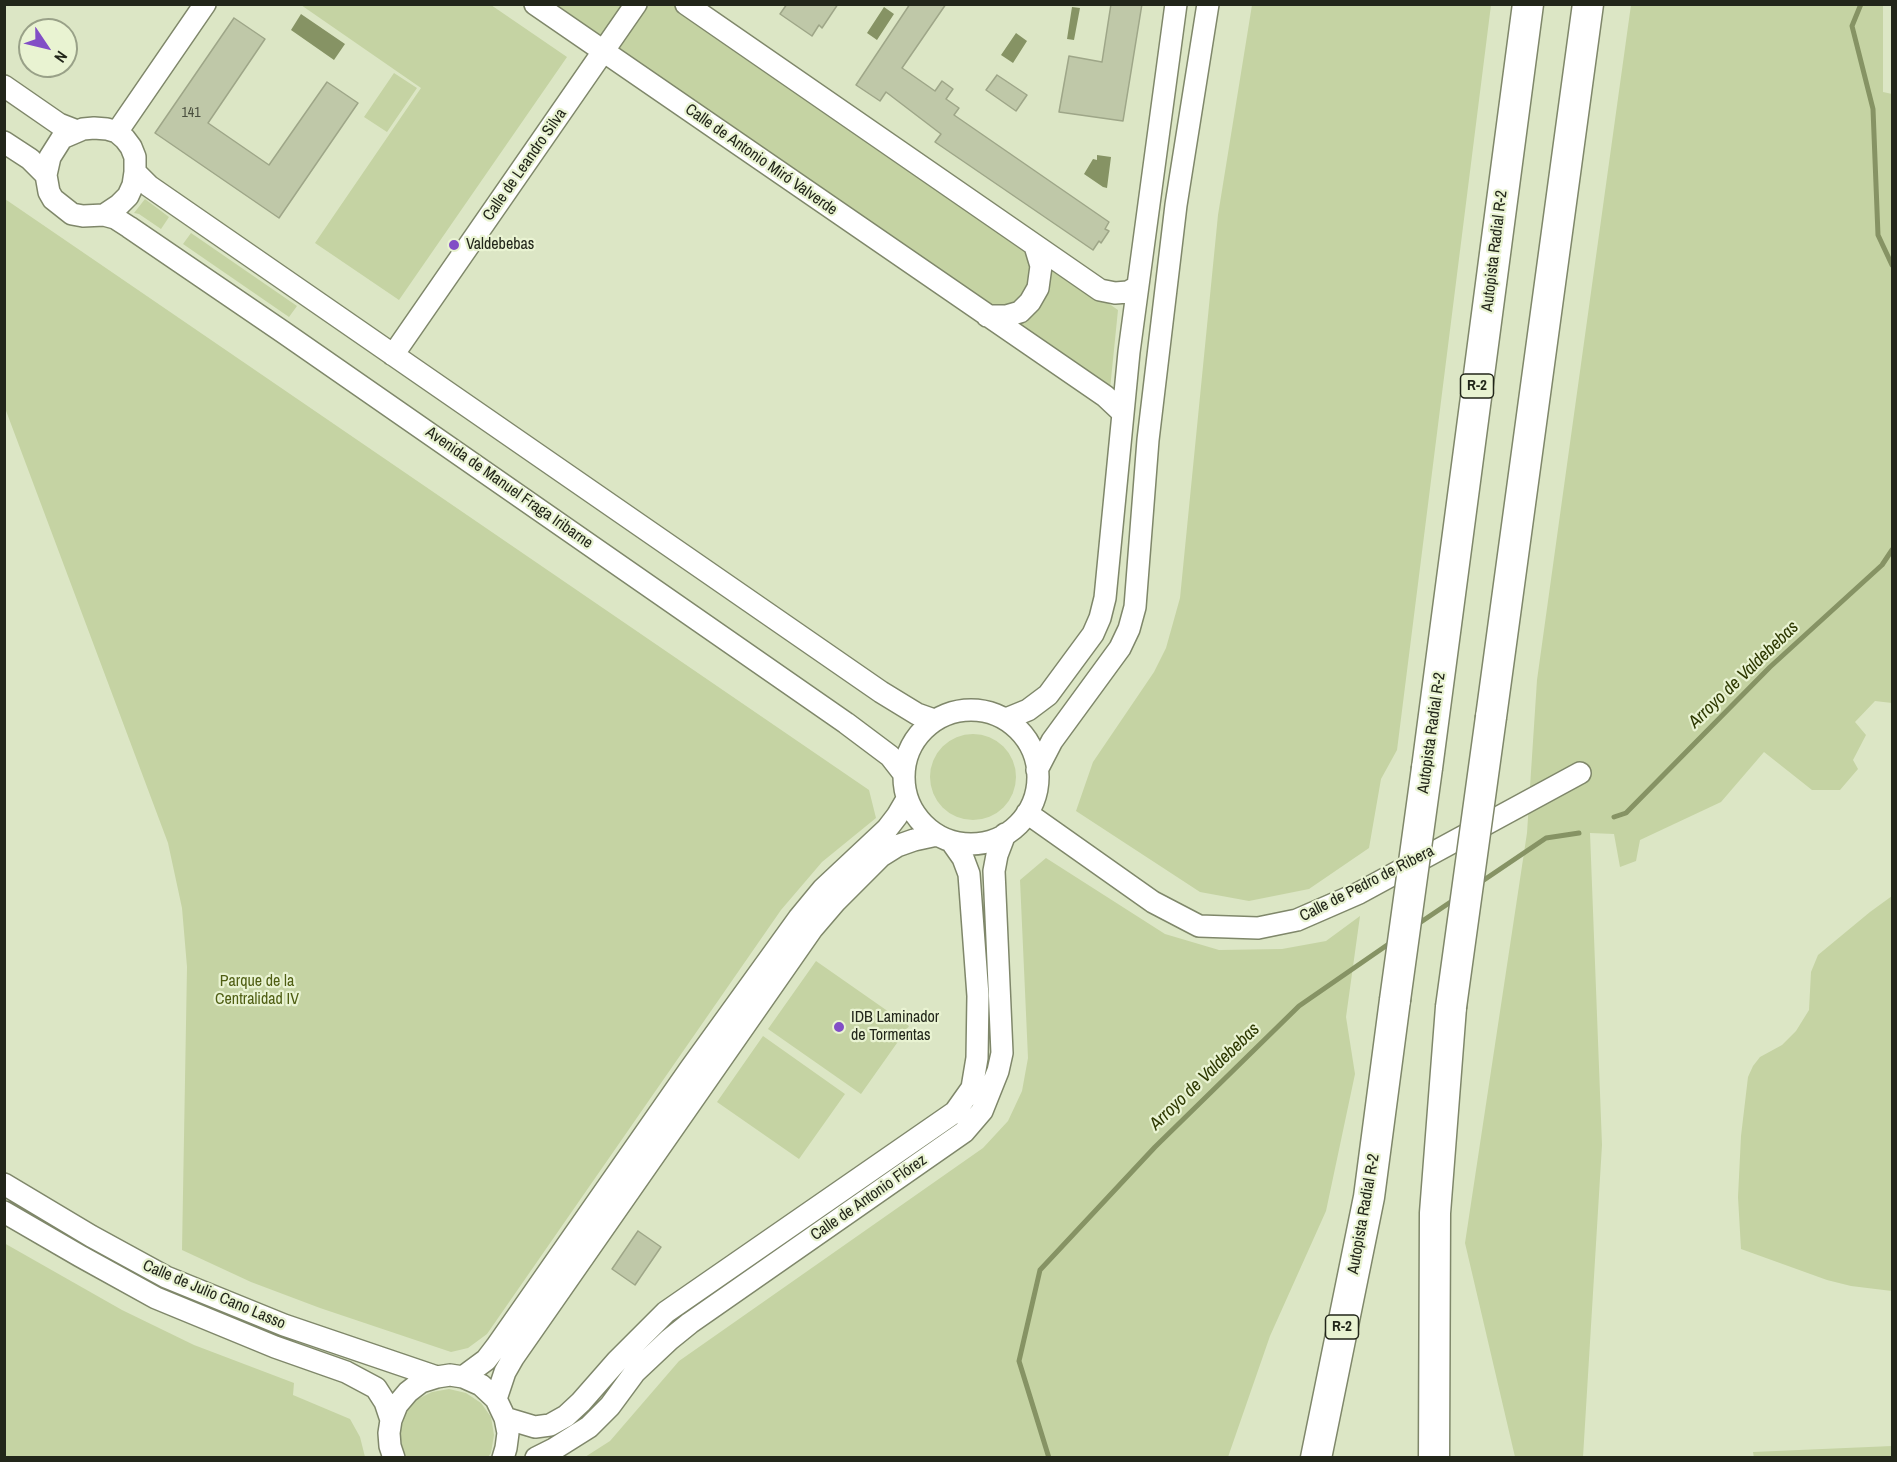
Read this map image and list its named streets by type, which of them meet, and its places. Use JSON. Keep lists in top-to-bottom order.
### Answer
{
  "streets": {
    "highway": ["Autopista Radial R-2", "R-2"],
    "street": [
      "Calle de Antonio Miró Valverde",
      "Calle de Leandro Silva",
      "Avenida de Manuel Fraga Iribarne",
      "Calle de Pedro de Ribera",
      "Calle de Antonio Flórez",
      "Calle de Julio Cano Lasso"
    ]
  },
  "crossings": [
    ["Calle de Antonio Miró Valverde", "Calle de Leandro Silva"],
    ["Avenida de Manuel Fraga Iribarne", "Calle de Pedro de Ribera"],
    ["Avenida de Manuel Fraga Iribarne", "Calle de Antonio Flórez"],
    ["Calle de Pedro de Ribera", "Calle de Antonio Flórez"]
  ],
  "water": ["Arroyo de Valdebebas"],
  "parks": ["Parque de la Centralidad IV"],
  "places": ["Valdebebas", "IDB Laminador de Tormentas"],
  "house_numbers": ["141"],
  "north": "bottom right"
}
